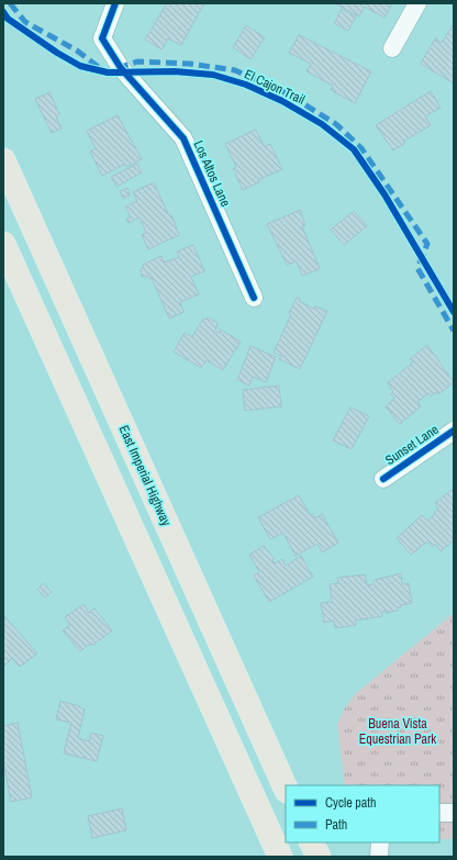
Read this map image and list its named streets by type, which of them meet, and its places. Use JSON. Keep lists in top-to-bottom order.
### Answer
{
  "streets": {
    "highway": ["East Imperial Highway"],
    "street": ["Los Altos Lane", "Sunset Lane"],
    "cycle path": ["El Cajon Trail"]
  },
  "parks": ["Buena Vista Equestrian Park"],
  "legend": ["Cycle path", "Path"]
}
